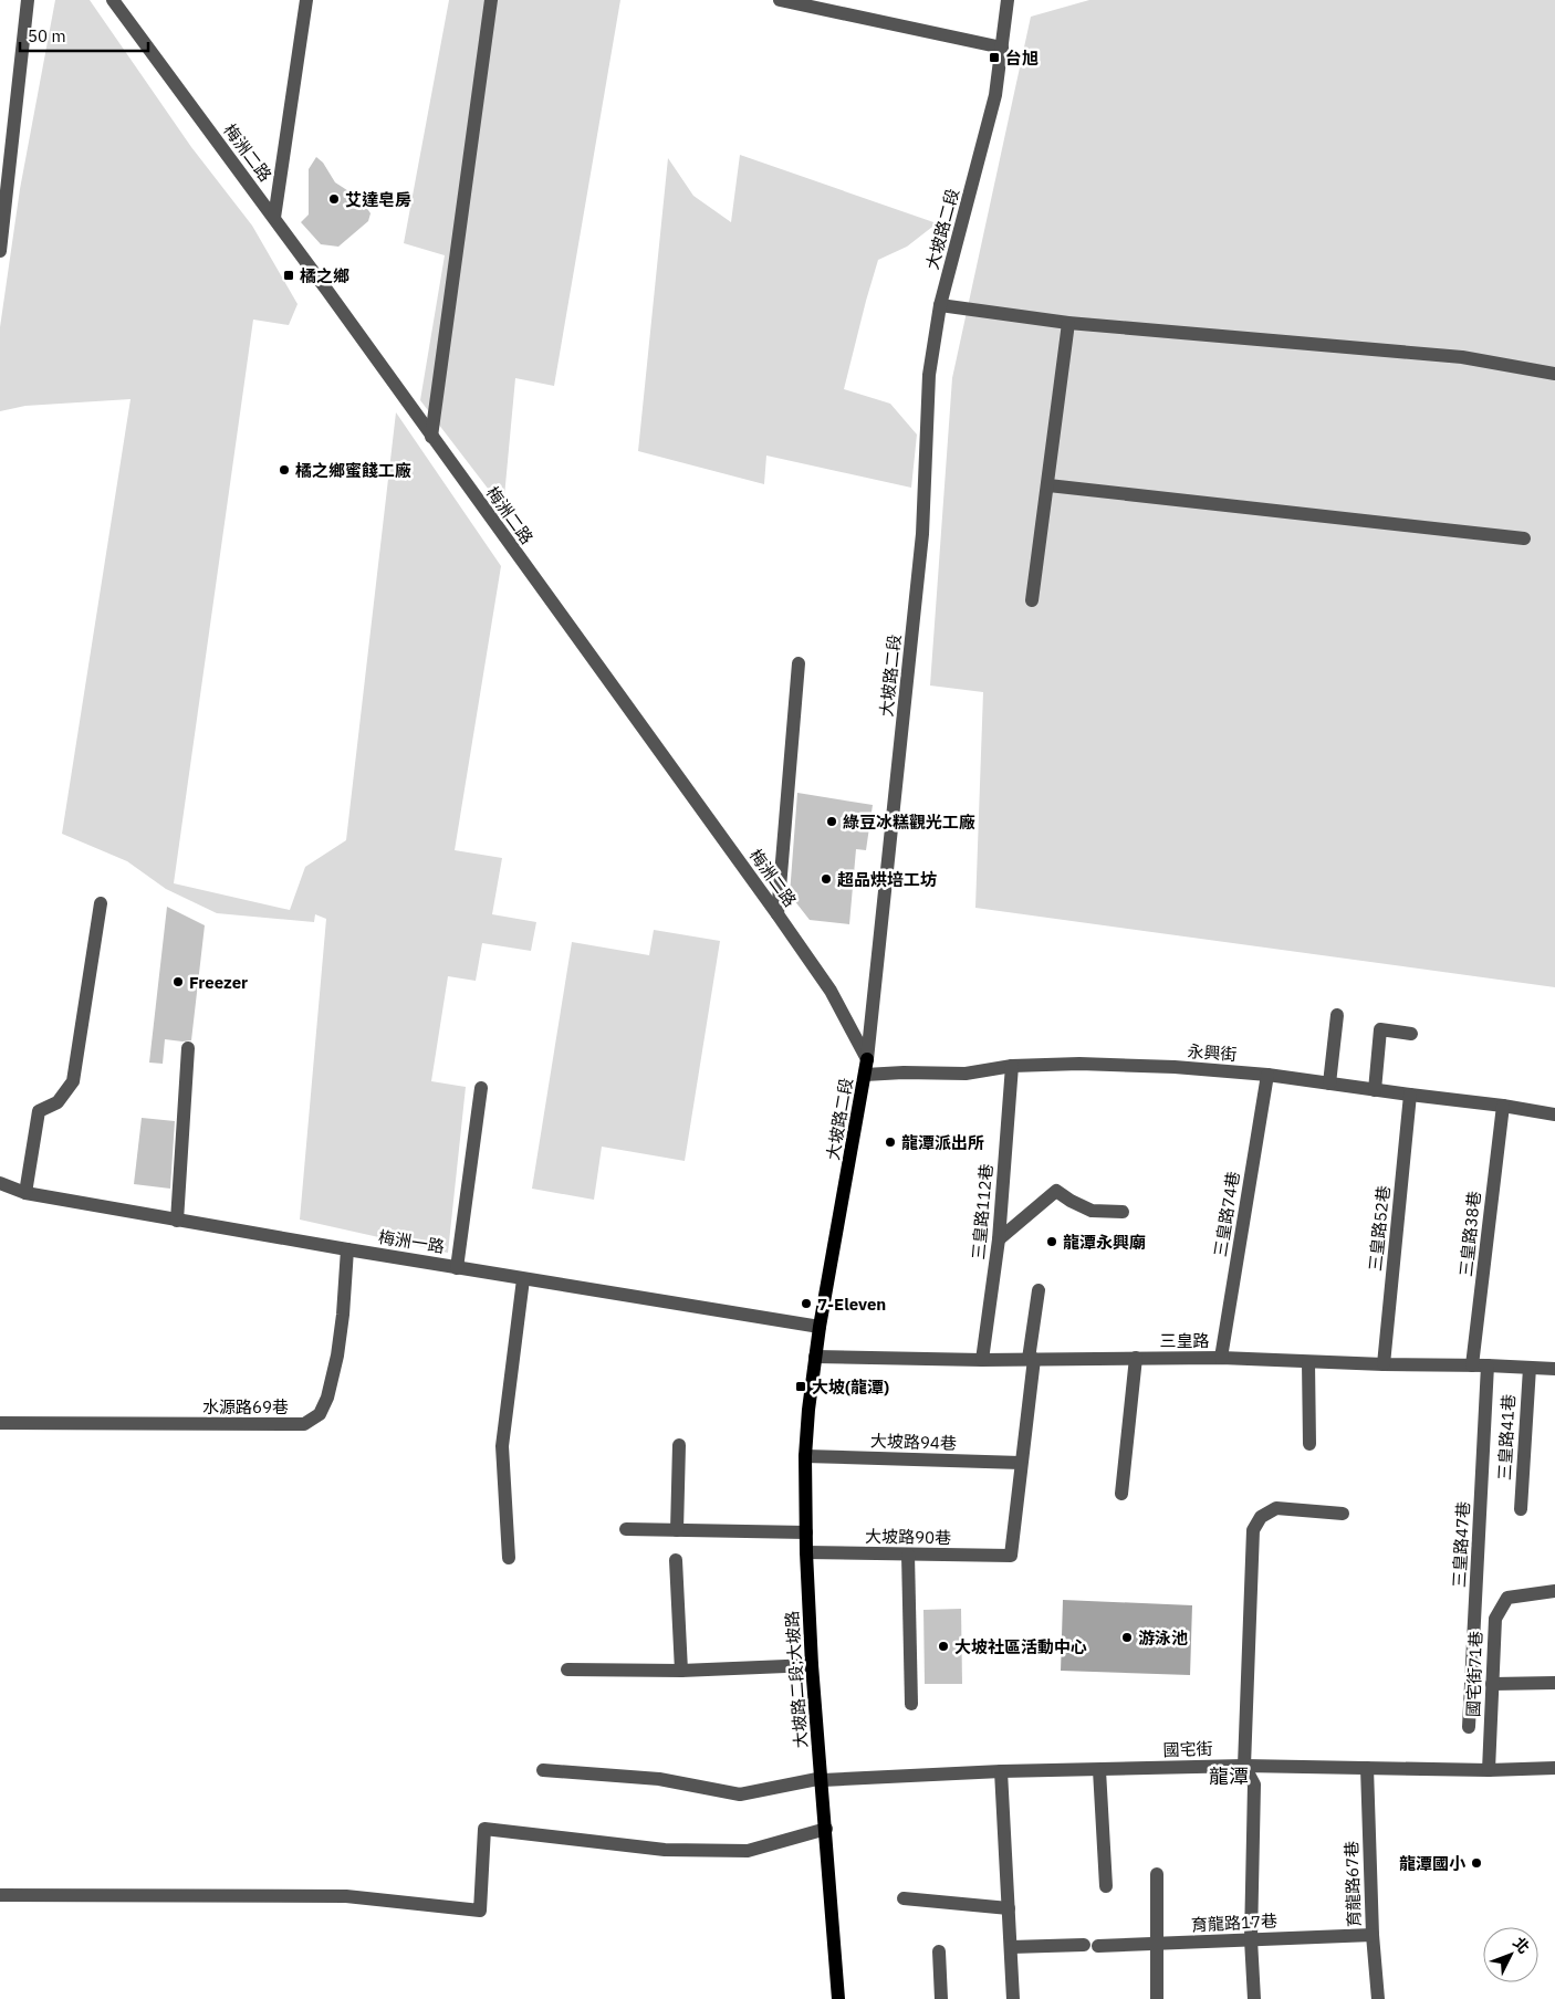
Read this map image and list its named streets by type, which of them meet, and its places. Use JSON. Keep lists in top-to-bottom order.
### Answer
{
  "streets": {
    "main road": ["大坡路二段", "大坡路二段;大坡路"],
    "street": [
      "梅洲二路",
      "永興街",
      "三皇路112巷",
      "三皇路74巷",
      "三皇路52巷",
      "三皇路38巷",
      "梅洲一路",
      "三皇路",
      "水源路69巷",
      "三皇路41巷",
      "大坡路94巷",
      "大坡路90巷",
      "三皇路47巷",
      "國宅街71巷",
      "國宅街",
      "育龍路67巷",
      "育龍路17巷"
    ]
  },
  "crossings": [
    ["梅洲二路", "大坡路二段"],
    ["大坡路二段", "永興街"],
    ["大坡路二段", "梅洲一路"],
    ["大坡路二段", "三皇路"],
    ["大坡路二段", "大坡路二段;大坡路"],
    ["永興街", "三皇路112巷"],
    ["永興街", "三皇路74巷"],
    ["永興街", "三皇路52巷"],
    ["永興街", "三皇路38巷"],
    ["三皇路112巷", "三皇路"],
    ["三皇路74巷", "三皇路"],
    ["三皇路52巷", "三皇路"],
    ["三皇路38巷", "三皇路"],
    ["梅洲一路", "水源路69巷"],
    ["三皇路", "三皇路41巷"],
    ["三皇路", "三皇路47巷"],
    ["三皇路", "大坡路二段;大坡路"],
    ["大坡路94巷", "大坡路90巷"],
    ["大坡路94巷", "大坡路二段;大坡路"],
    ["大坡路90巷", "大坡路二段;大坡路"],
    ["國宅街71巷", "國宅街"],
    ["大坡路二段;大坡路", "國宅街"],
    ["國宅街", "育龍路67巷"],
    ["育龍路67巷", "育龍路17巷"]
  ],
  "districts": ["龍潭"],
  "places": {
    "transit": ["台旭", "橘之鄉", "大坡(龍潭)"],
    "other": [
      "艾達皂房",
      "橘之鄉蜜餞工廠",
      "綠豆冰糕觀光工廠",
      "超品烘培工坊",
      "Freezer",
      "龍潭派出所",
      "龍潭永興廟",
      "7-Eleven",
      "游泳池",
      "大坡社區活動中心",
      "龍潭國小"
    ]
  },
  "scale_bar": "50 m",
  "north": "top right"
}
